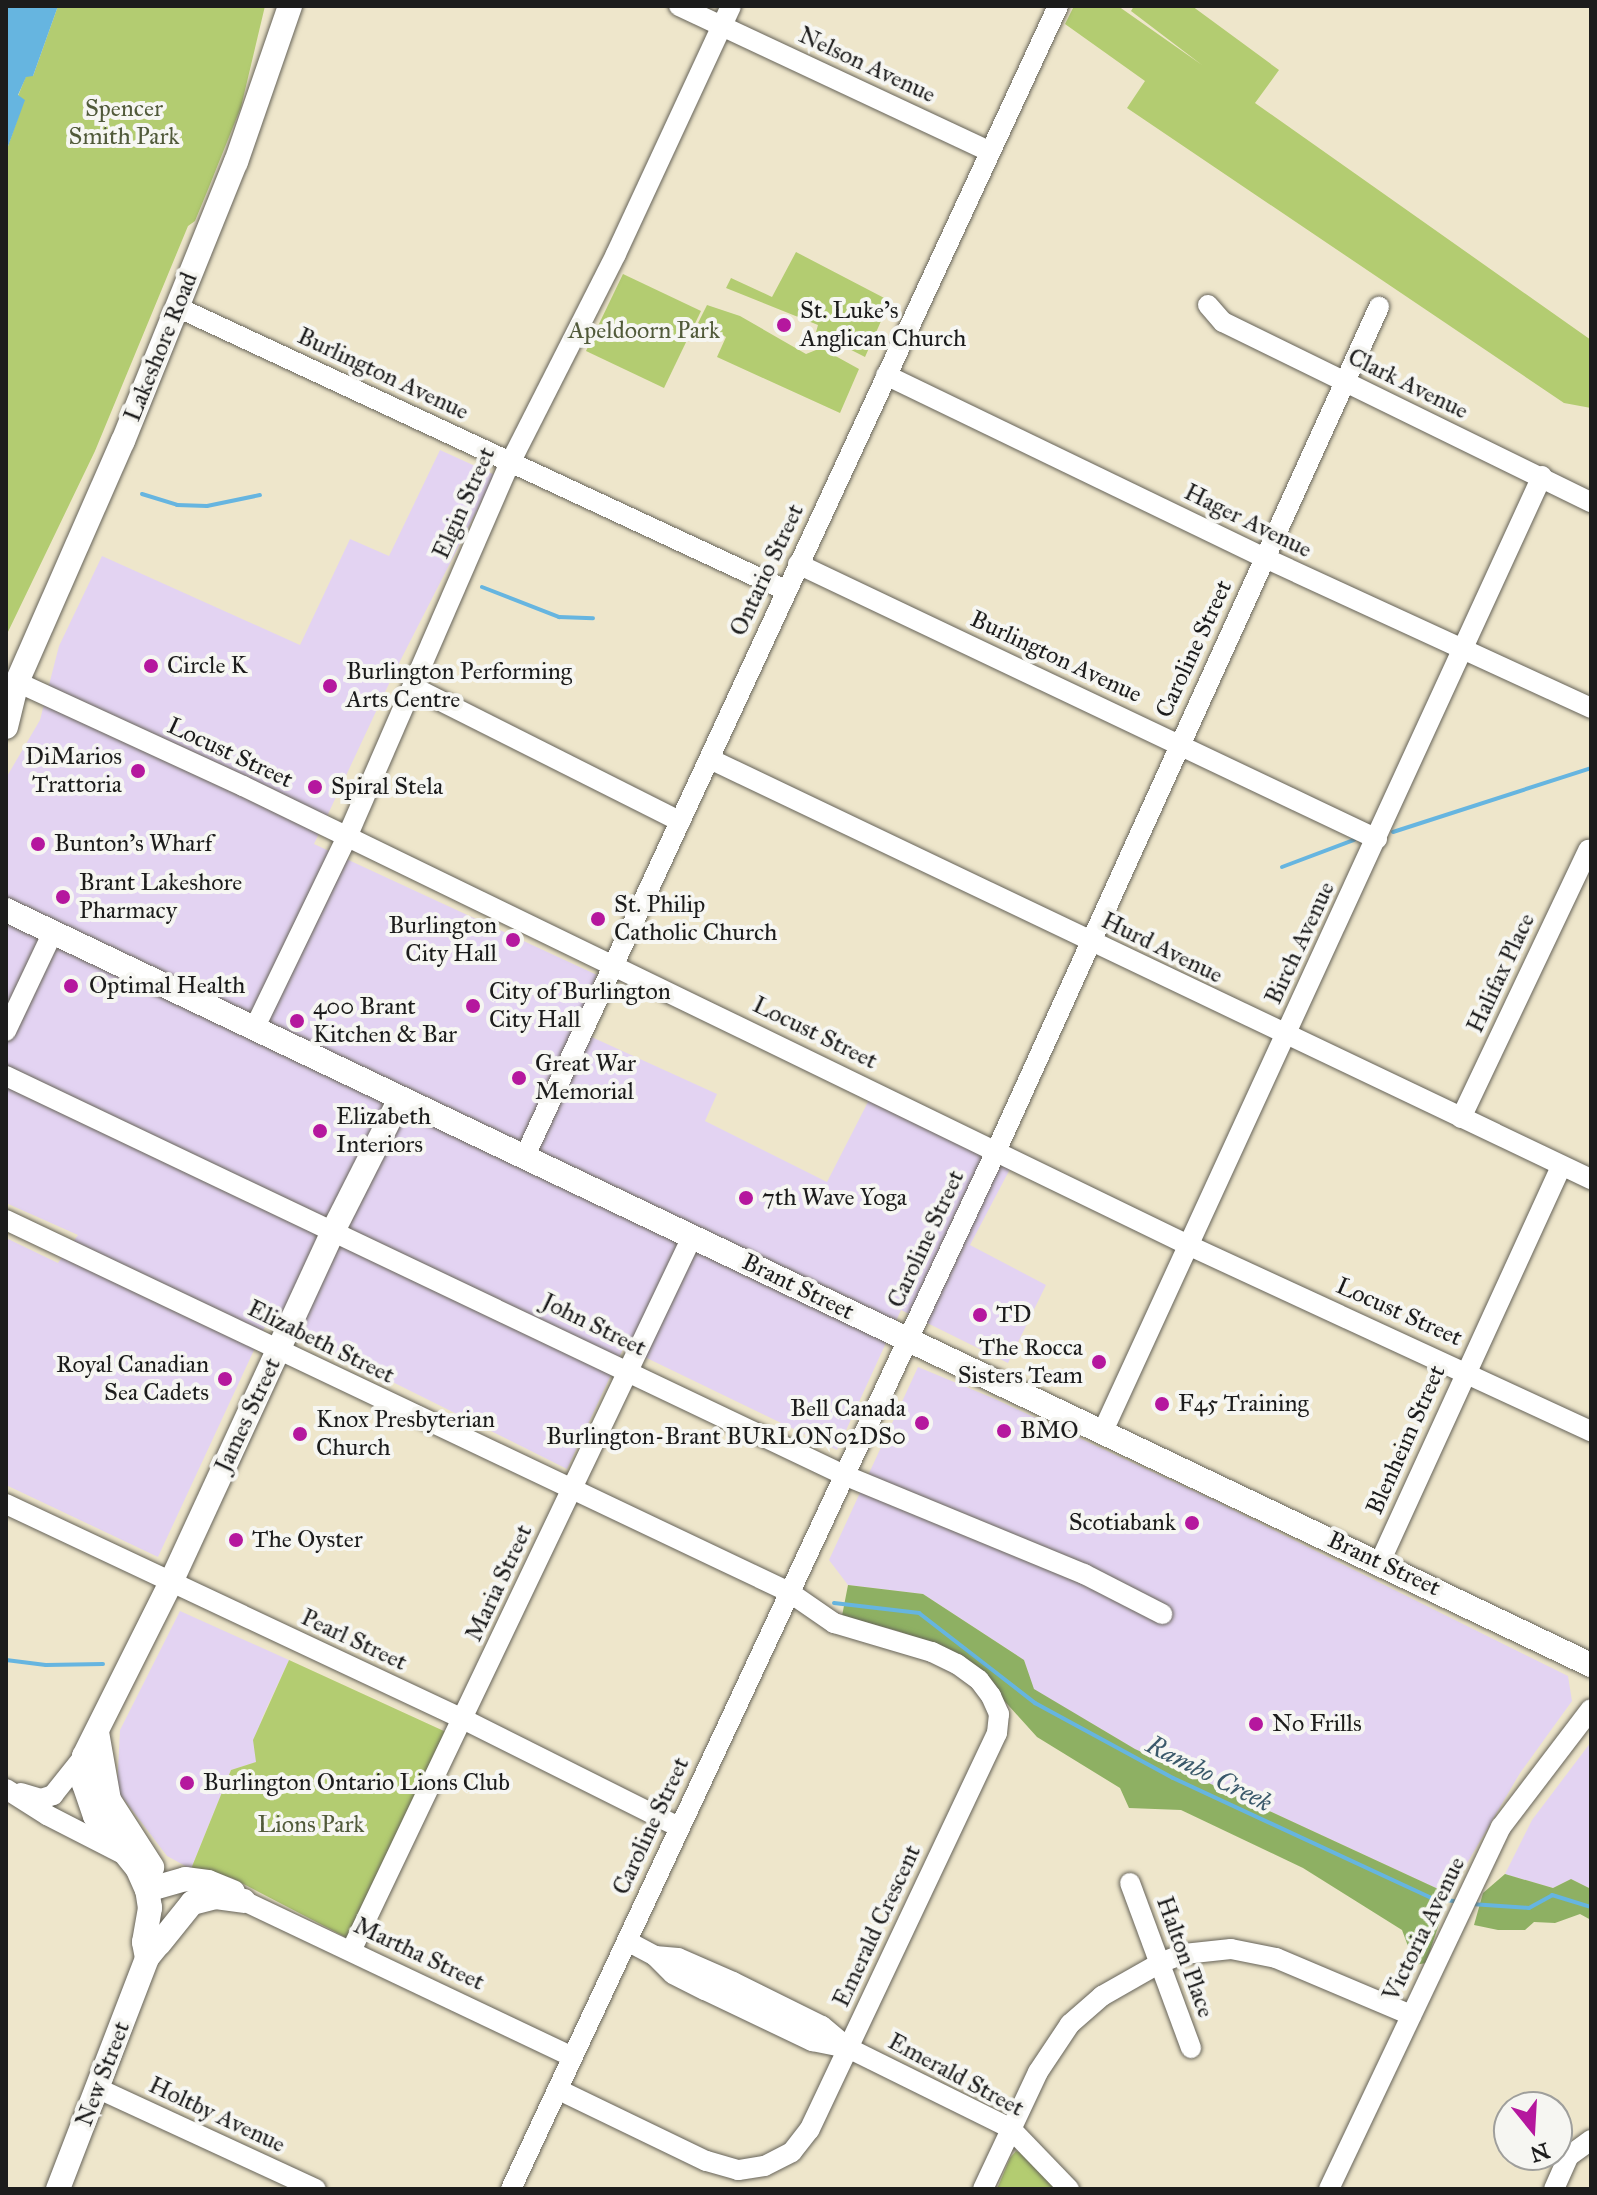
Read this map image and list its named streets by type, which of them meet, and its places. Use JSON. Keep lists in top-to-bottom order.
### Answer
{
  "streets": {
    "main road": [
      "Lakeshore Road",
      "Brant Street",
      "James Street",
      "New Street"
    ],
    "street": [
      "Nelson Avenue",
      "Burlington Avenue",
      "Clark Avenue",
      "Elgin Street",
      "Hager Avenue",
      "Ontario Street",
      "Caroline Street",
      "Locust Street",
      "Birch Avenue",
      "Hurd Avenue",
      "Halifax Place",
      "John Street",
      "Elizabeth Street",
      "Blenheim Street",
      "Maria Street",
      "Pearl Street",
      "Emerald Crescent",
      "Victoria Avenue",
      "Martha Street",
      "Halton Place",
      "Emerald Street",
      "Holtby Avenue"
    ]
  },
  "crossings": [
    ["Nelson Avenue", "Elgin Street"],
    ["Nelson Avenue", "Ontario Street"],
    ["Lakeshore Road", "Burlington Avenue"],
    ["Lakeshore Road", "Locust Street"],
    ["Burlington Avenue", "Elgin Street"],
    ["Burlington Avenue", "Ontario Street"],
    ["Burlington Avenue", "Caroline Street"],
    ["Burlington Avenue", "Birch Avenue"],
    ["Clark Avenue", "Caroline Street"],
    ["Clark Avenue", "Birch Avenue"],
    ["Elgin Street", "Locust Street"],
    ["Elgin Street", "Brant Street"],
    ["Hager Avenue", "Ontario Street"],
    ["Hager Avenue", "Caroline Street"],
    ["Hager Avenue", "Birch Avenue"],
    ["Ontario Street", "Locust Street"],
    ["Ontario Street", "Hurd Avenue"],
    ["Ontario Street", "Brant Street"],
    ["Caroline Street", "Locust Street"],
    ["Caroline Street", "Hurd Avenue"],
    ["Caroline Street", "Brant Street"],
    ["Caroline Street", "John Street"],
    ["Caroline Street", "Elizabeth Street"],
    ["Caroline Street", "Pearl Street"],
    ["Caroline Street", "Emerald Crescent"],
    ["Caroline Street", "Martha Street"],
    ["Caroline Street", "Emerald Street"],
    ["Locust Street", "Birch Avenue"],
    ["Locust Street", "Blenheim Street"],
    ["Birch Avenue", "Hurd Avenue"],
    ["Birch Avenue", "Brant Street"],
    ["Hurd Avenue", "Halifax Place"],
    ["Hurd Avenue", "Blenheim Street"],
    ["Brant Street", "James Street"],
    ["Brant Street", "Blenheim Street"],
    ["Brant Street", "Maria Street"],
    ["John Street", "James Street"],
    ["John Street", "Maria Street"],
    ["Elizabeth Street", "James Street"],
    ["Elizabeth Street", "Maria Street"],
    ["Elizabeth Street", "Emerald Crescent"],
    ["James Street", "Pearl Street"],
    ["Maria Street", "Pearl Street"],
    ["Maria Street", "Martha Street"],
    ["Emerald Crescent", "Emerald Street"],
    ["New Street", "Holtby Avenue"]
  ],
  "water": ["Rambo Creek"],
  "parks": ["Spencer Smith Park", "Apeldoorn Park", "Lions Park"],
  "places": [
    "St. Luke's Anglican Church",
    "Circle K",
    "Burlington Performing Arts Centre",
    "DiMarios Trattoria",
    "Spiral Stela",
    "Bunton's Wharf",
    "Brant Lakeshore Pharmacy",
    "St. Philip Catholic Church",
    "Burlington City Hall",
    "Optimal Health",
    "City of Burlington City Hall",
    "400 Brant Kitchen & Bar",
    "Great War Memorial",
    "Elizabeth Interiors",
    "7th Wave Yoga",
    "TD",
    "The Rocca Sisters Team",
    "Royal Canadian Sea Cadets",
    "F45 Training",
    "Bell Canada Burlington-Brant BURLON02DS0",
    "BMO",
    "Knox Presbyterian Church",
    "Scotiabank",
    "The Oyster",
    "No Frills",
    "Burlington Ontario Lions Club"
  ],
  "north": "bottom"
}
